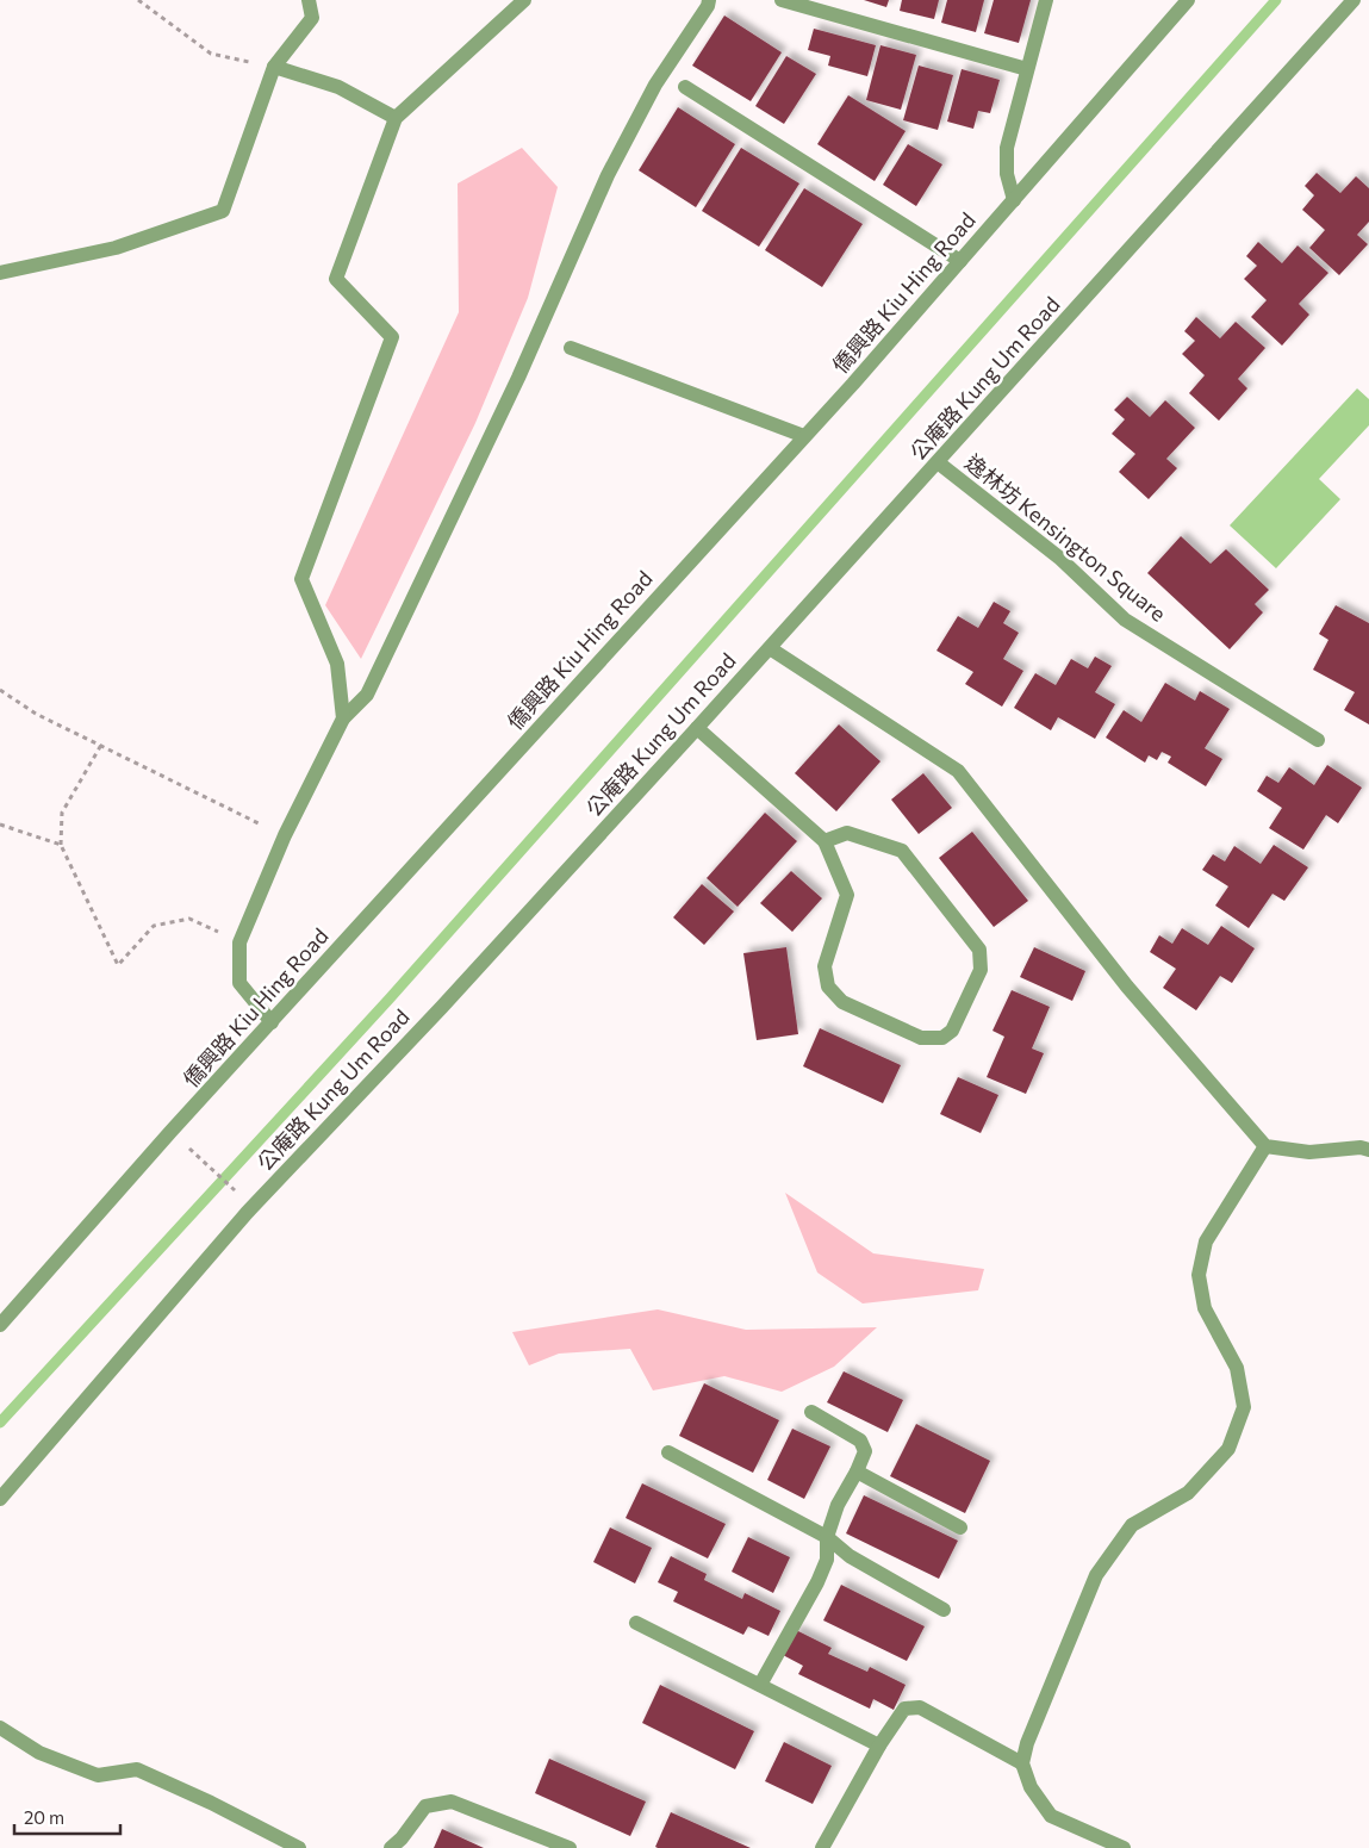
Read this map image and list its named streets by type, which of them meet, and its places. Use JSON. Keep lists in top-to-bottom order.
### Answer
{
  "streets": {
    "street": ["僑興路 Kiu Hing Road", "公庵路 Kung Um Road", "逸林坊 Kensington Square"]
  },
  "crossings": [
    ["公庵路 Kung Um Road", "逸林坊 Kensington Square"]
  ],
  "scale_bar": "20 m"
}
